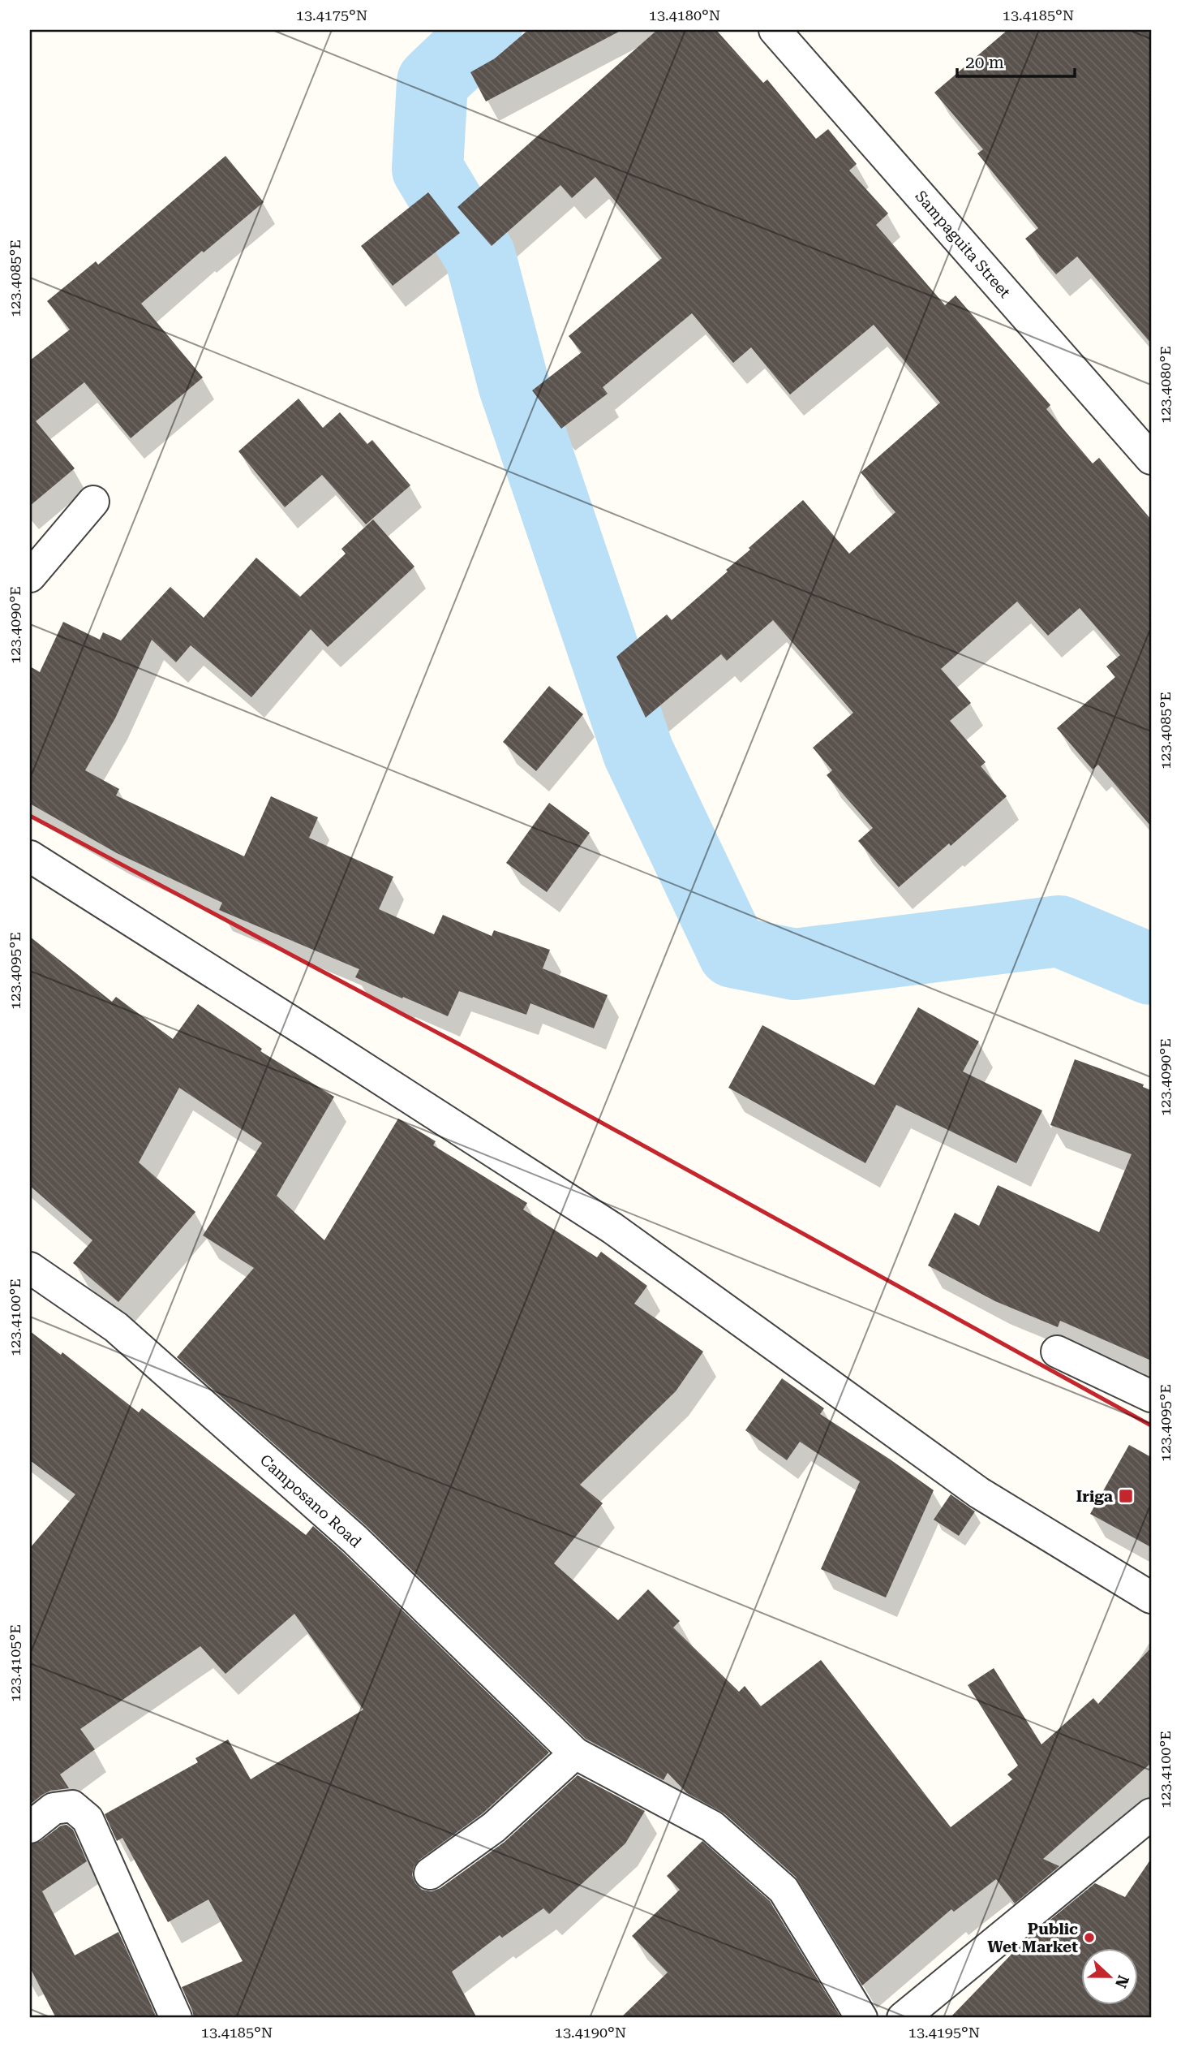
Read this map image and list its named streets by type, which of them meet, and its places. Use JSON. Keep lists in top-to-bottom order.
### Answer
{
  "streets": {
    "street": ["Sampaguita Street", "Camposano Road"]
  },
  "places": {
    "transit": ["Iriga"],
    "other": ["Public Wet Market"]
  },
  "scale_bar": "20 m",
  "north": "right",
  "coordinates": [
    "13.4175°N",
    "13.4180°N",
    "13.4185°N",
    "123.4085°E",
    "123.4080°E",
    "123.4090°E",
    "123.4095°E",
    "123.4100°E",
    "123.4105°E",
    "13.4190°N",
    "13.4195°N"
  ]
}
